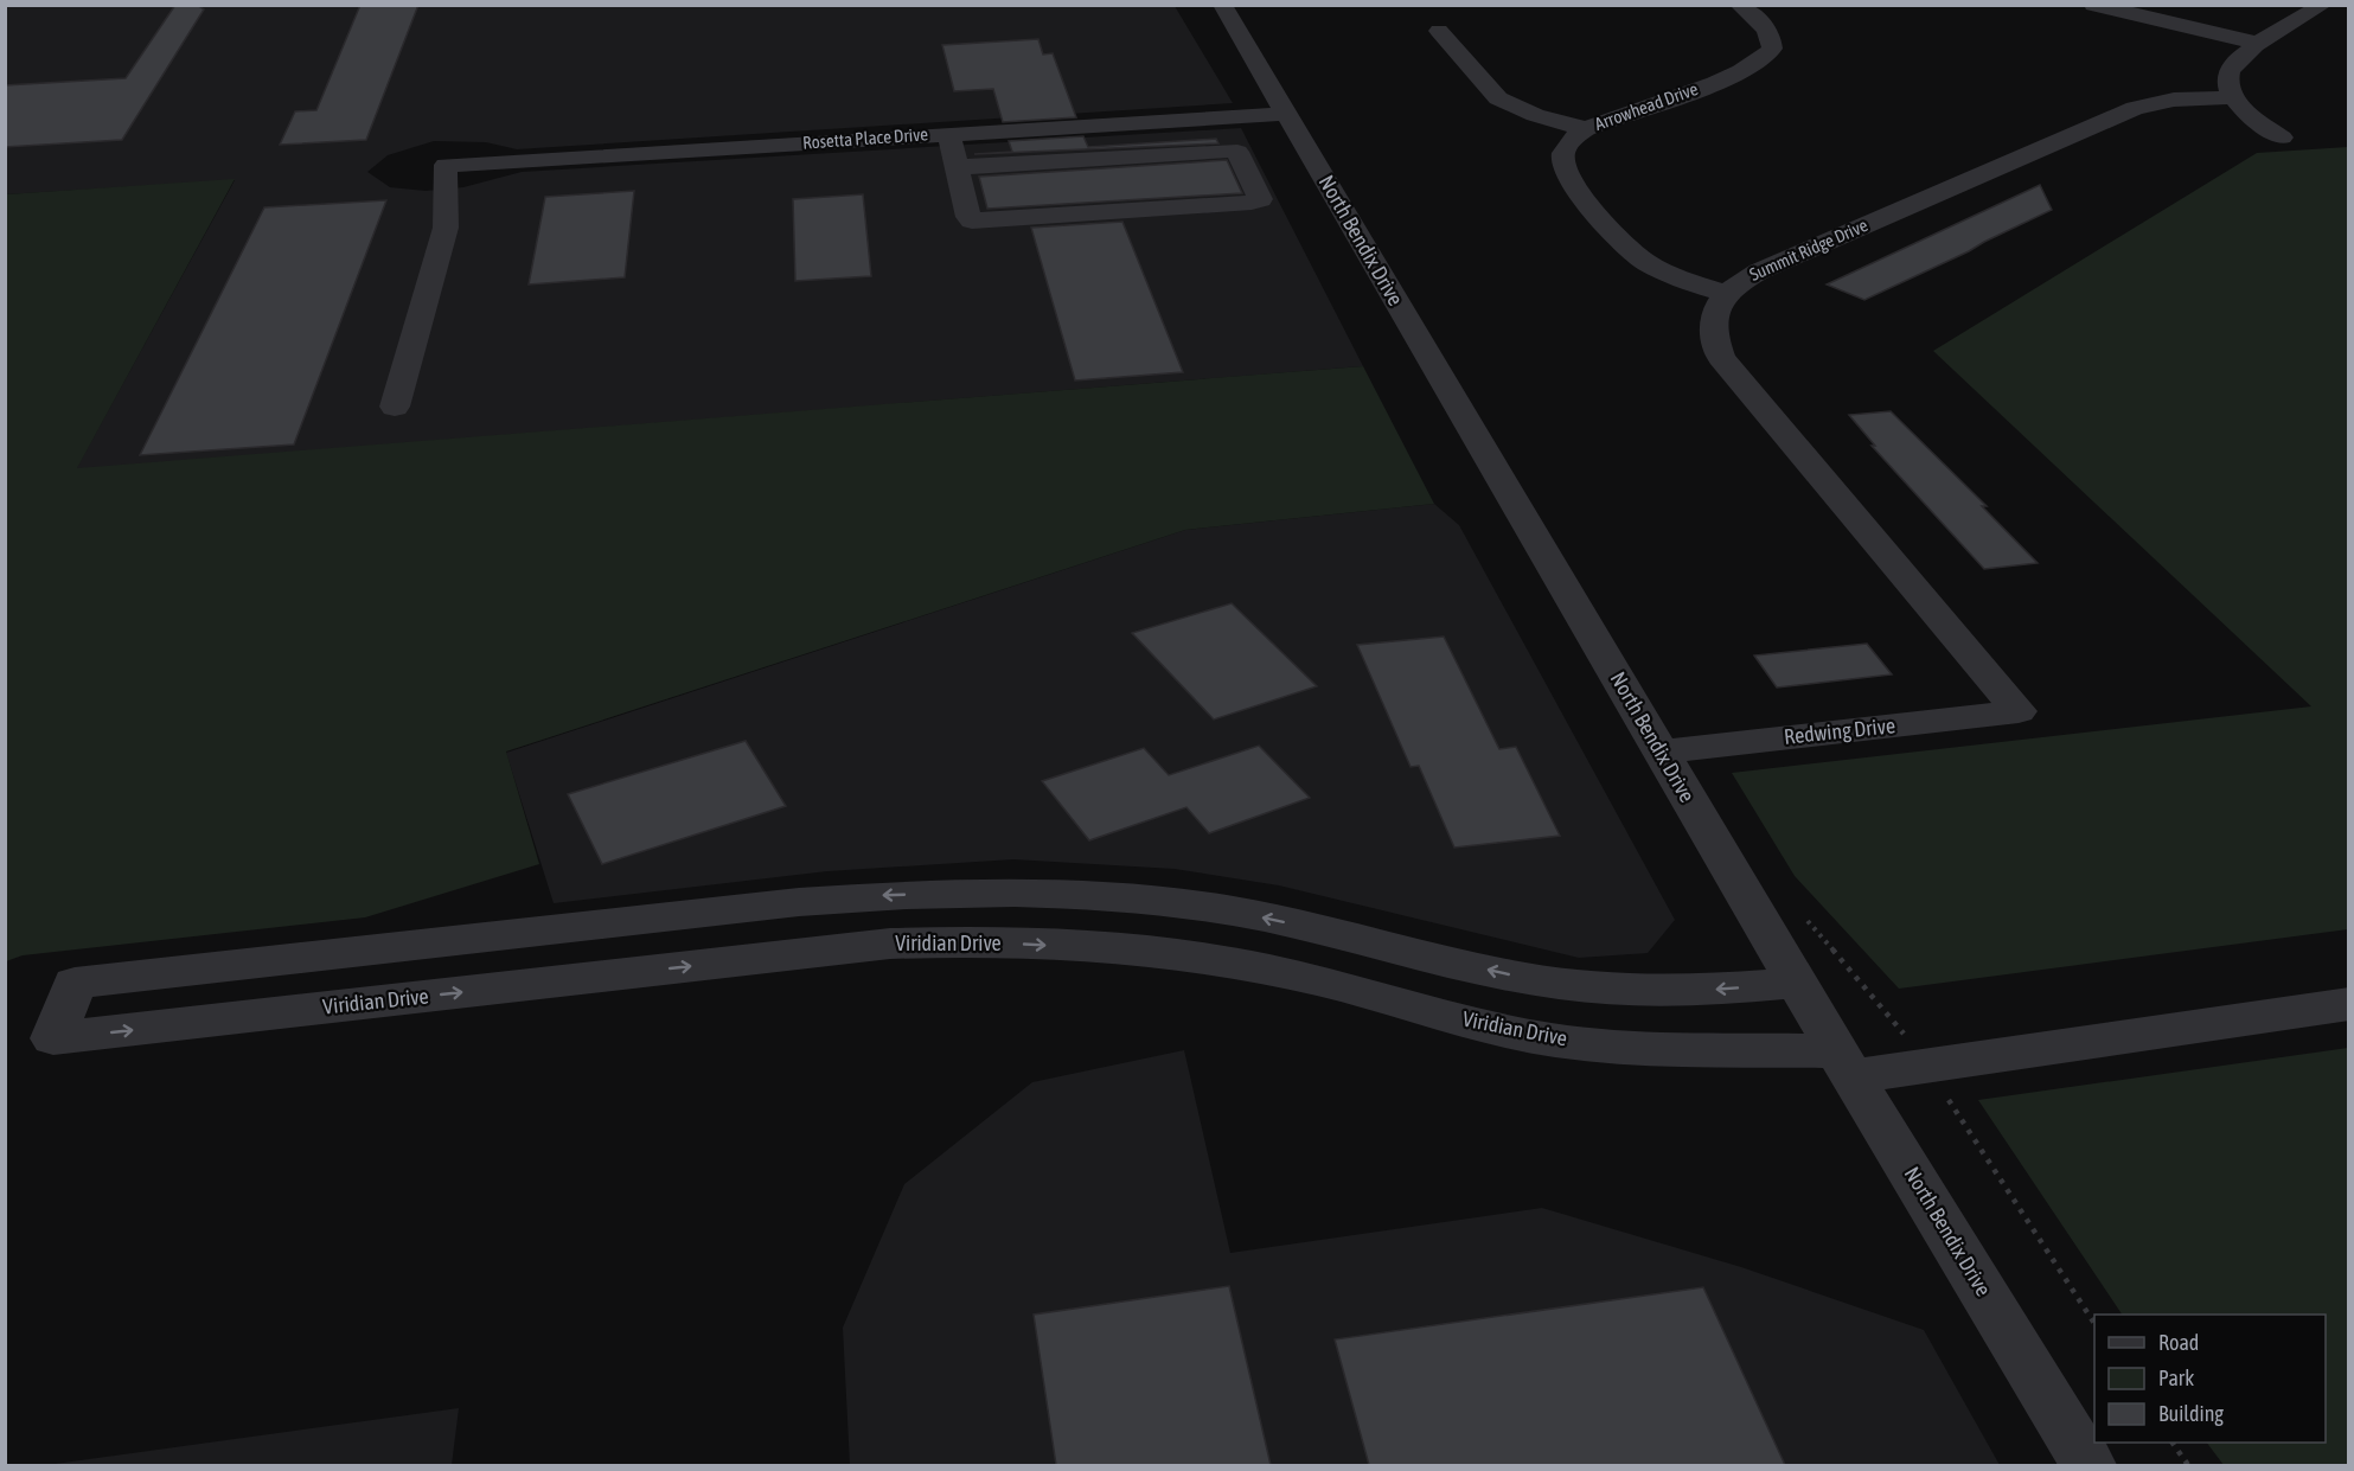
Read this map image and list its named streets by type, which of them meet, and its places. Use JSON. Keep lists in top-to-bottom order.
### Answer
{
  "streets": {
    "street": [
      "Arrowhead Drive",
      "Rosetta Place Drive",
      "North Bendix Drive",
      "Summit Ridge Drive",
      "Redwing Drive",
      "Viridian Drive"
    ]
  },
  "crossings": [
    ["Arrowhead Drive", "Summit Ridge Drive"],
    ["Rosetta Place Drive", "North Bendix Drive"],
    ["North Bendix Drive", "Redwing Drive"],
    ["North Bendix Drive", "Viridian Drive"],
    ["Summit Ridge Drive", "Redwing Drive"]
  ],
  "legend": ["Road", "Park", "Building"]
}
